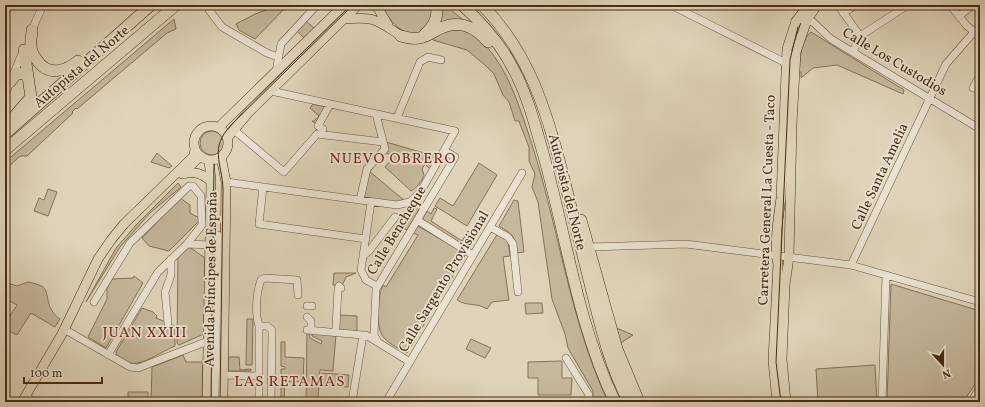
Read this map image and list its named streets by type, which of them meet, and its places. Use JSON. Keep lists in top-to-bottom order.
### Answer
{
  "streets": {
    "highway": ["Autopista del Norte"],
    "main road": ["Carretera General La Cuesta - Taco", "Avenida Príncipes de España"],
    "street": [
      "Calle Los Custodios",
      "Calle Santa Amelia",
      "Calle Bencheque",
      "Calle Sargento Provisional"
    ]
  },
  "crossings": [
    ["Calle Los Custodios", "Calle Santa Amelia"],
    ["Calle Los Custodios", "Carretera General La Cuesta - Taco"]
  ],
  "districts": ["NUEVO OBRERO", "JUAN XXIII", "LAS RETAMAS"],
  "scale_bar": "100 m",
  "north": "bottom"
}
